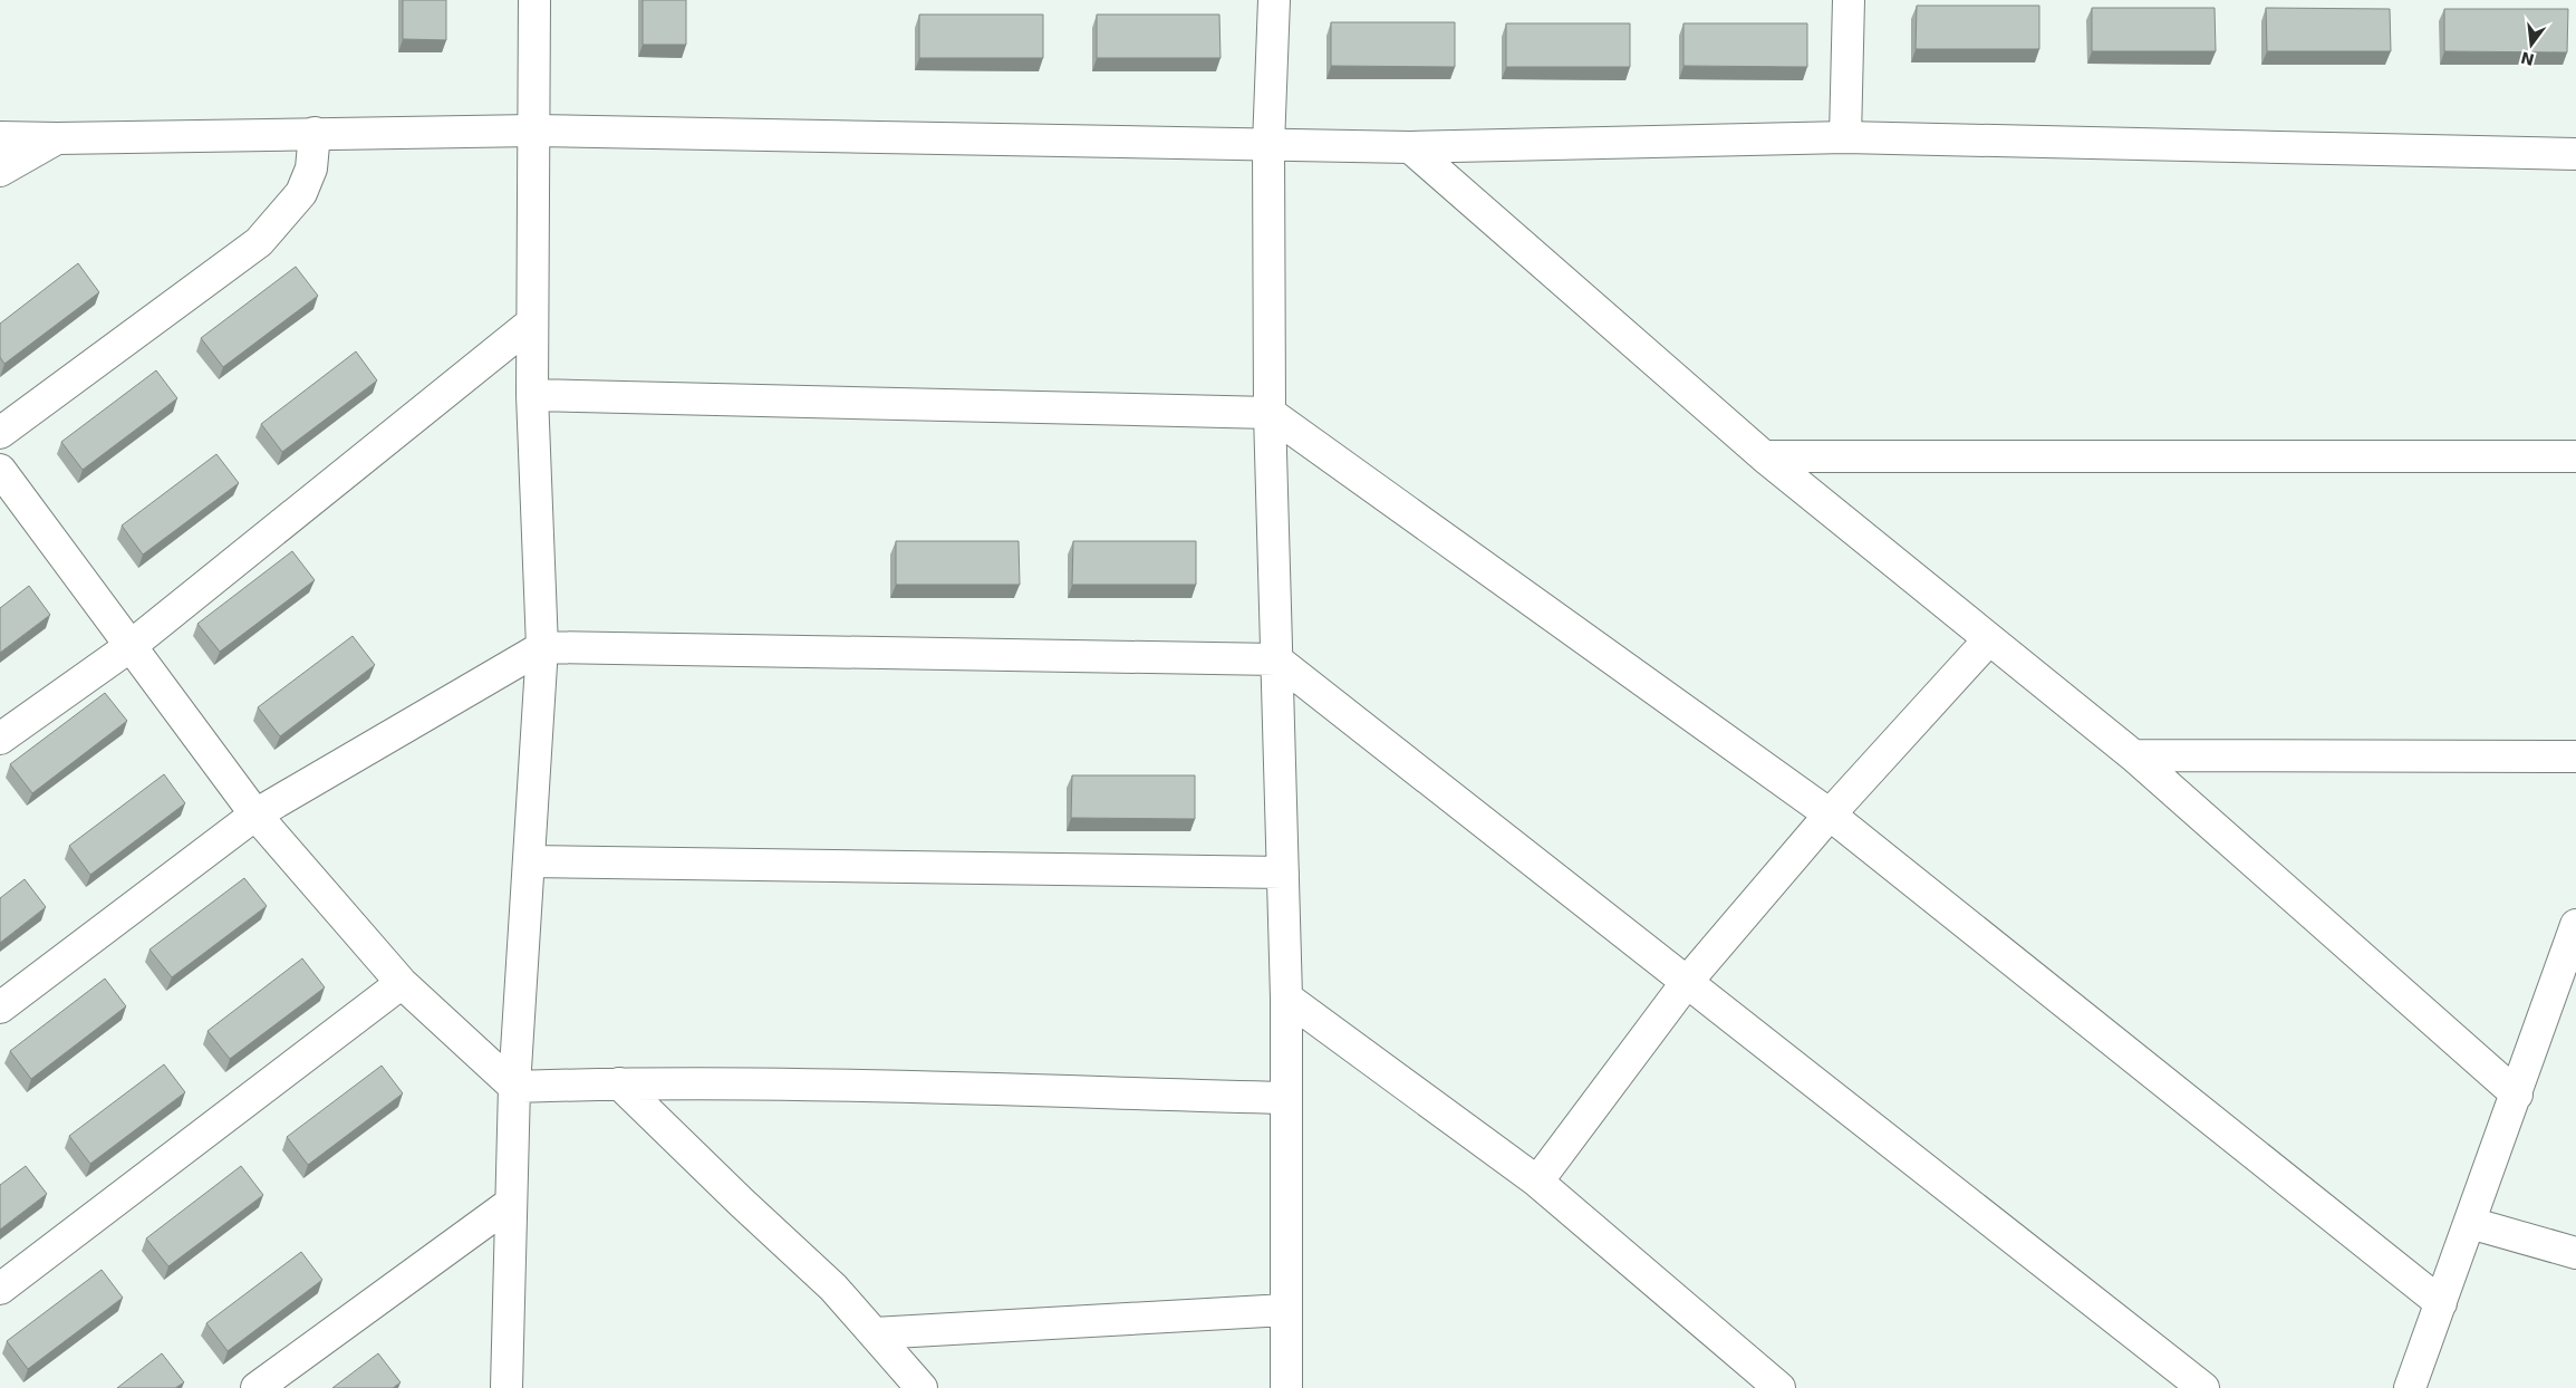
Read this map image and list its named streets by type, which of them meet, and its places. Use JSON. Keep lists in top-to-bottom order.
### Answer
{
  "north": "bottom"
}
